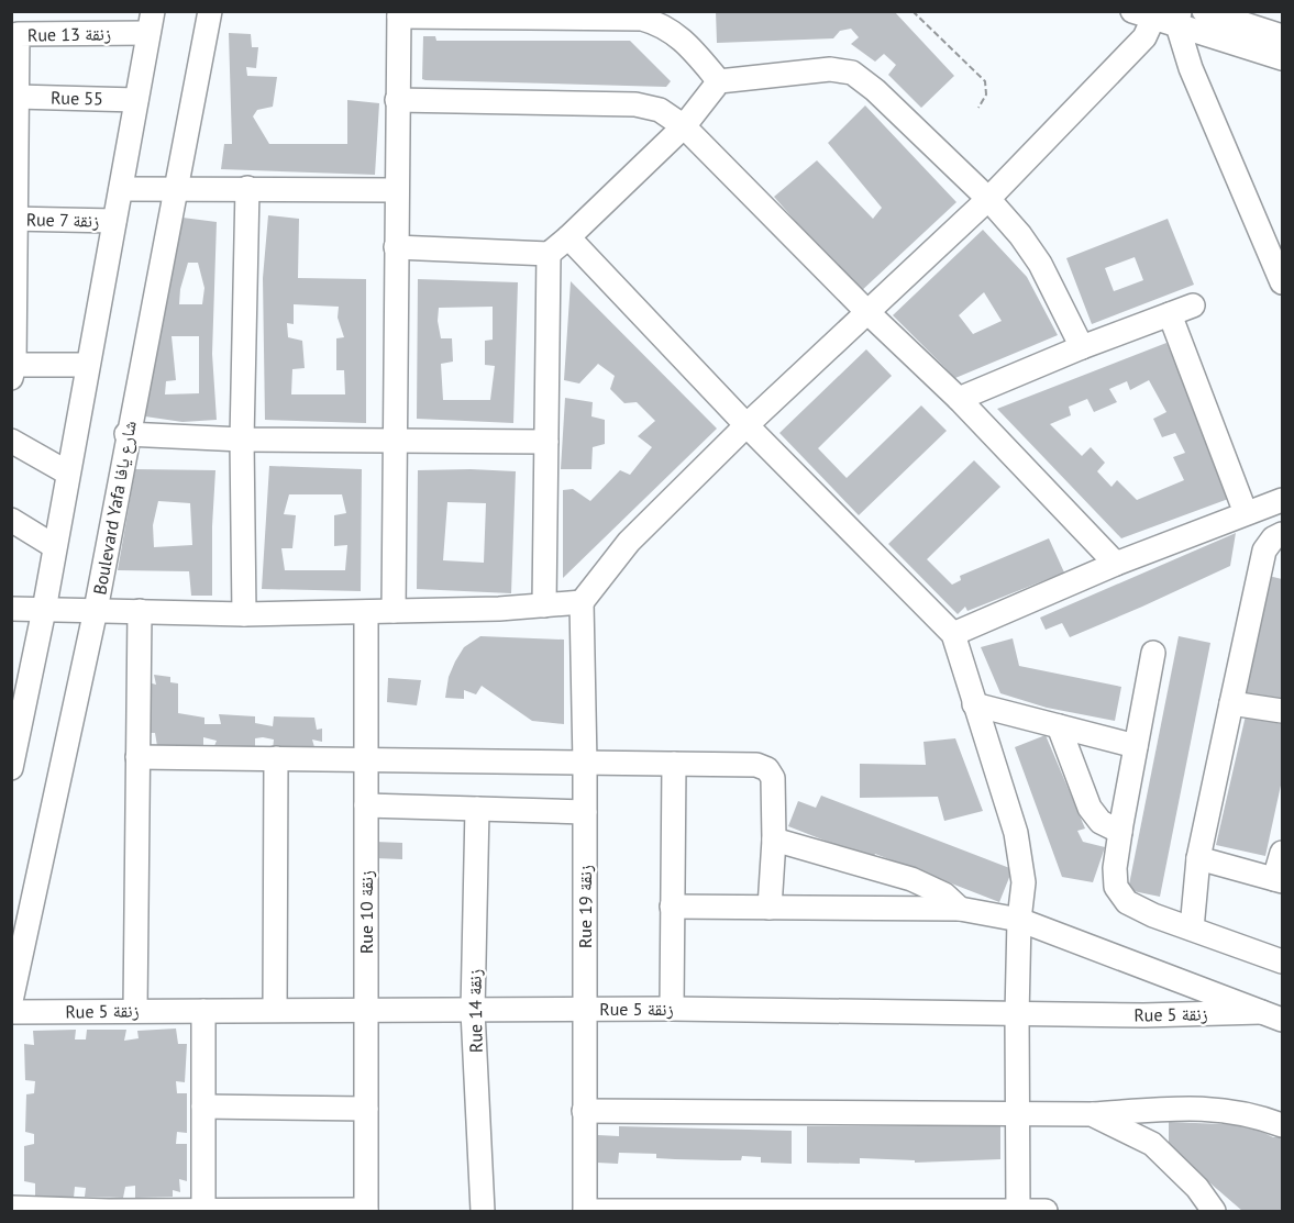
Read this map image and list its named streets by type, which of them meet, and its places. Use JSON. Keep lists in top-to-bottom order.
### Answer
{
  "streets": {
    "street": [
      "Rue 13 زنقة",
      "Rue 55",
      "Rue 7 زنقة",
      "Boulevard Yafa شارع يافا",
      "Rue 19 زنقة",
      "Rue 10 زنقة",
      "Rue 5 زنقة",
      "Rue 14 زنقة"
    ]
  },
  "crossings": [
    ["Rue 13 زنقة", "Rue 55"],
    ["Rue 13 زنقة", "Rue 7 زنقة"],
    ["Rue 19 زنقة", "Rue 5 زنقة"],
    ["Rue 10 زنقة", "Rue 5 زنقة"],
    ["Rue 5 زنقة", "Rue 14 زنقة"]
  ]
}
